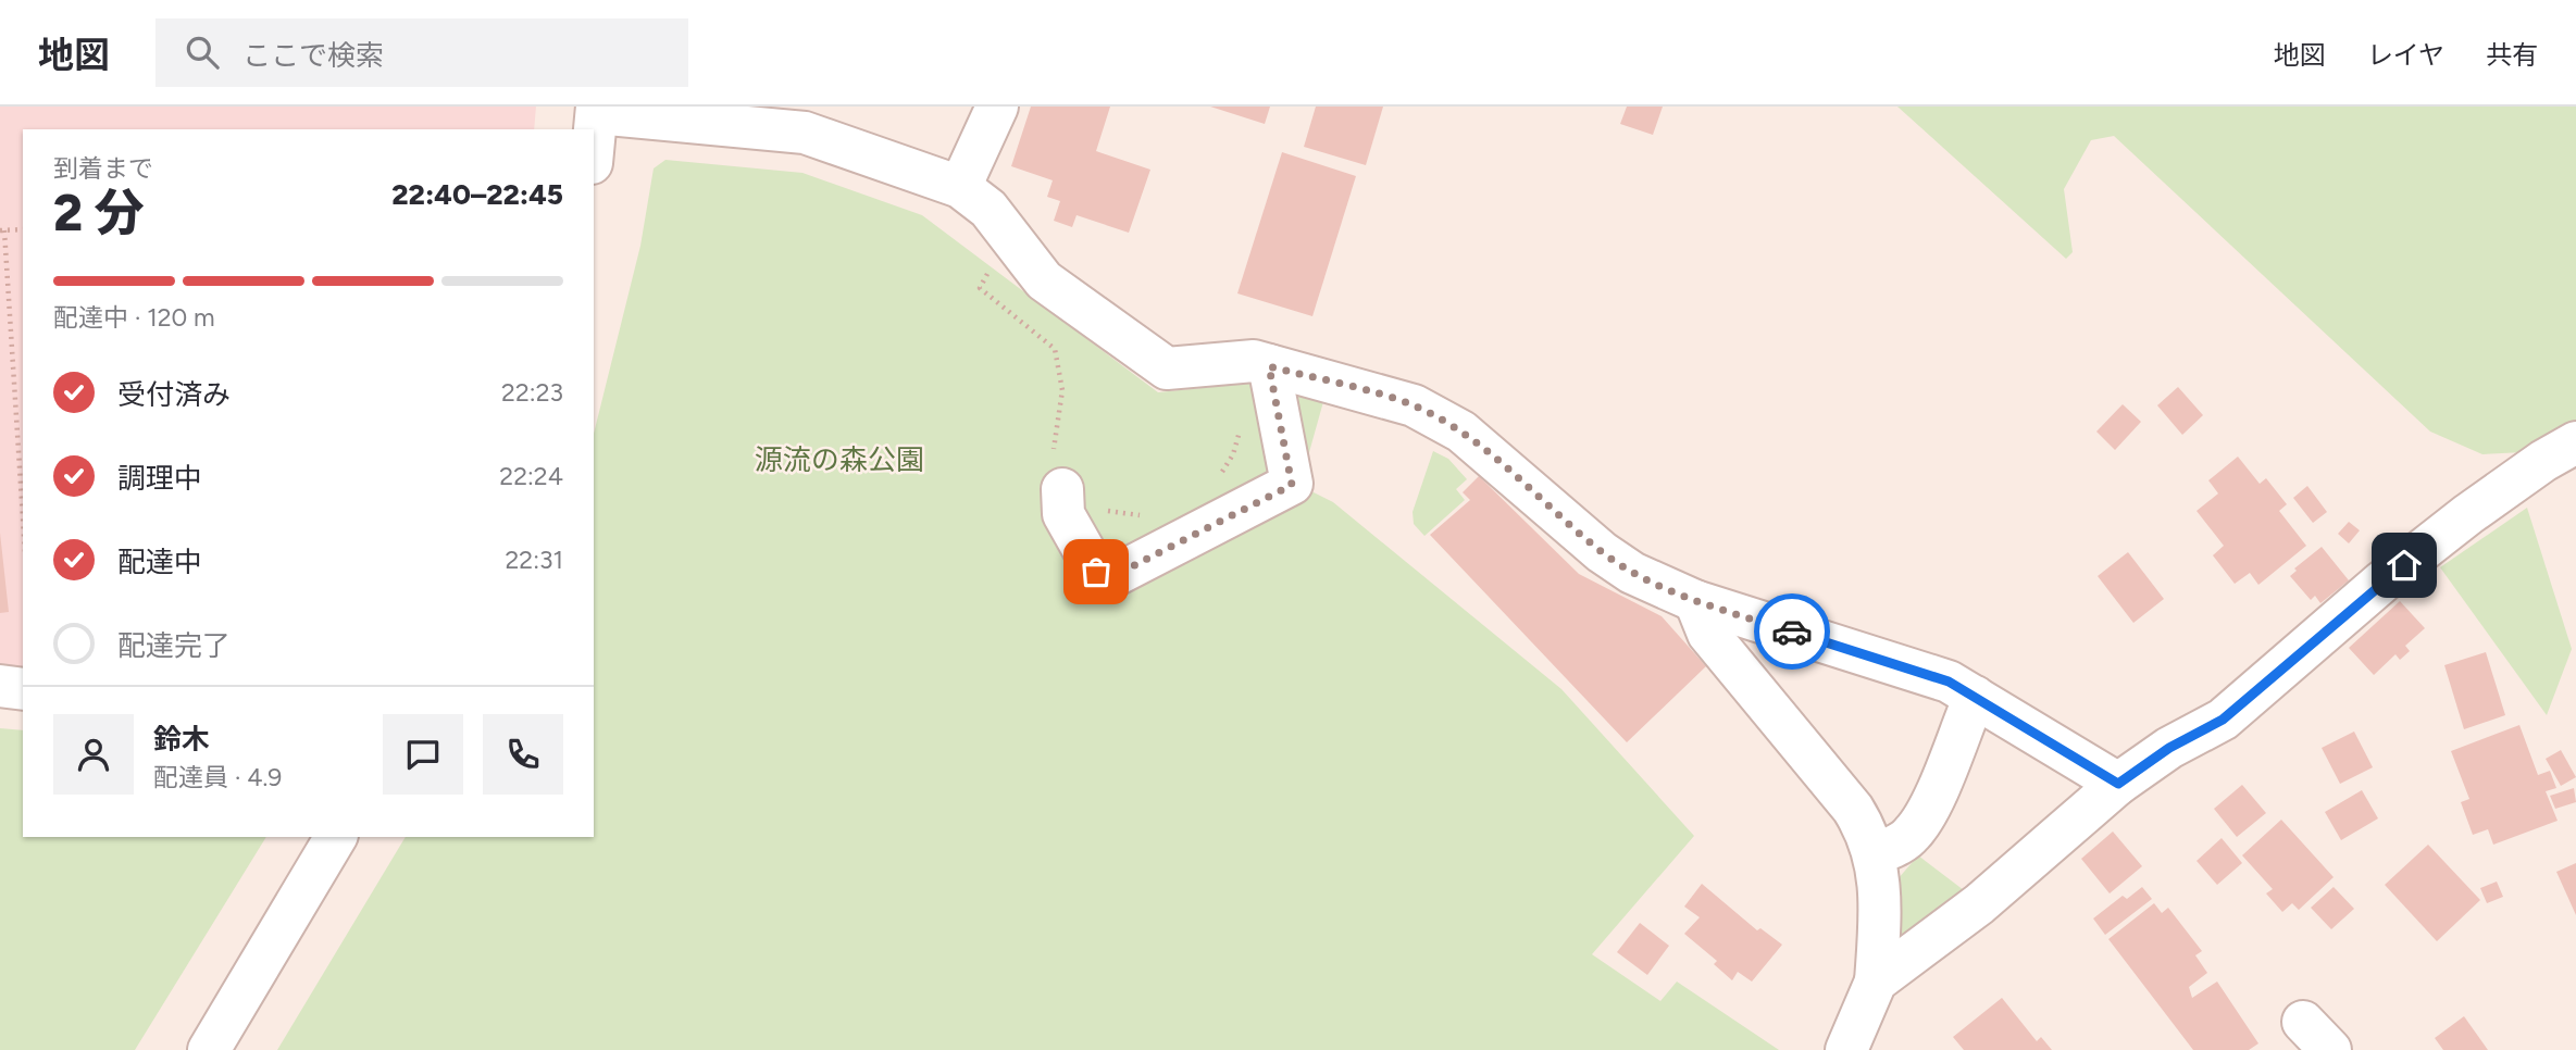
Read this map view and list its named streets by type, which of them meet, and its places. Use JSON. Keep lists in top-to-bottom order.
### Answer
{
  "parks": ["源流の森公園"],
  "page": {
    "header": "地図",
    "search": "ここで検索",
    "nav": ["地図", "レイヤ", "共有"],
    "heading": ["2 分", "到着まで", "22:40–22:45"],
    "panel": ["鈴木", "配達員 · 4.9"],
    "bar": "配達中 · 120 m",
    "list": [
      ["受付済み", "22:23"],
      ["調理中", "22:24"],
      ["配達中", "22:31"],
      "配達完了"
    ]
  }
}
